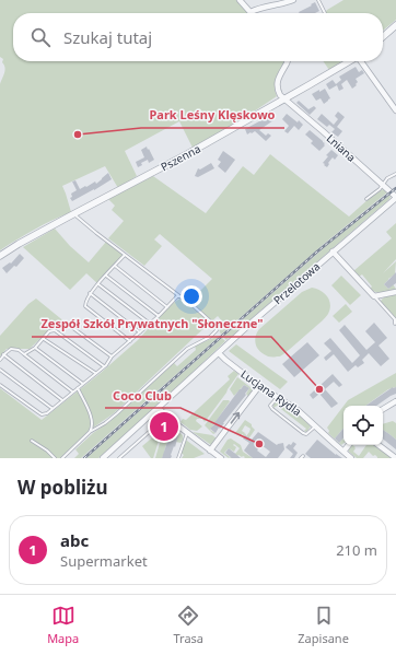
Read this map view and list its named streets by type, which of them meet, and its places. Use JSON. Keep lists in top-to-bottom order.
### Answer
{
  "streets": {
    "street": [
      "Lniana",
      "Pszenna",
      "Przelotowa",
      "Lucjana Rydla"
    ]
  },
  "crossings": [
    ["Lniana", "Pszenna"],
    ["Lniana", "Przelotowa"],
    ["Przelotowa", "Lucjana Rydla"]
  ],
  "places": ["Park Leśny Klęskowo", "Zespół Szkół Prywatnych \"Słoneczne\"", "Coco Club"],
  "page": {
    "search": "Szukaj tutaj",
    "pins": "1",
    "heading": "W pobliżu",
    "list": [
      {
        "mark": "1",
        "name": "abc",
        "note": "Supermarket",
        "value": "210 m"
      }
    ],
    "nav": ["Mapa", "Trasa", "Zapisane"]
  }
}
